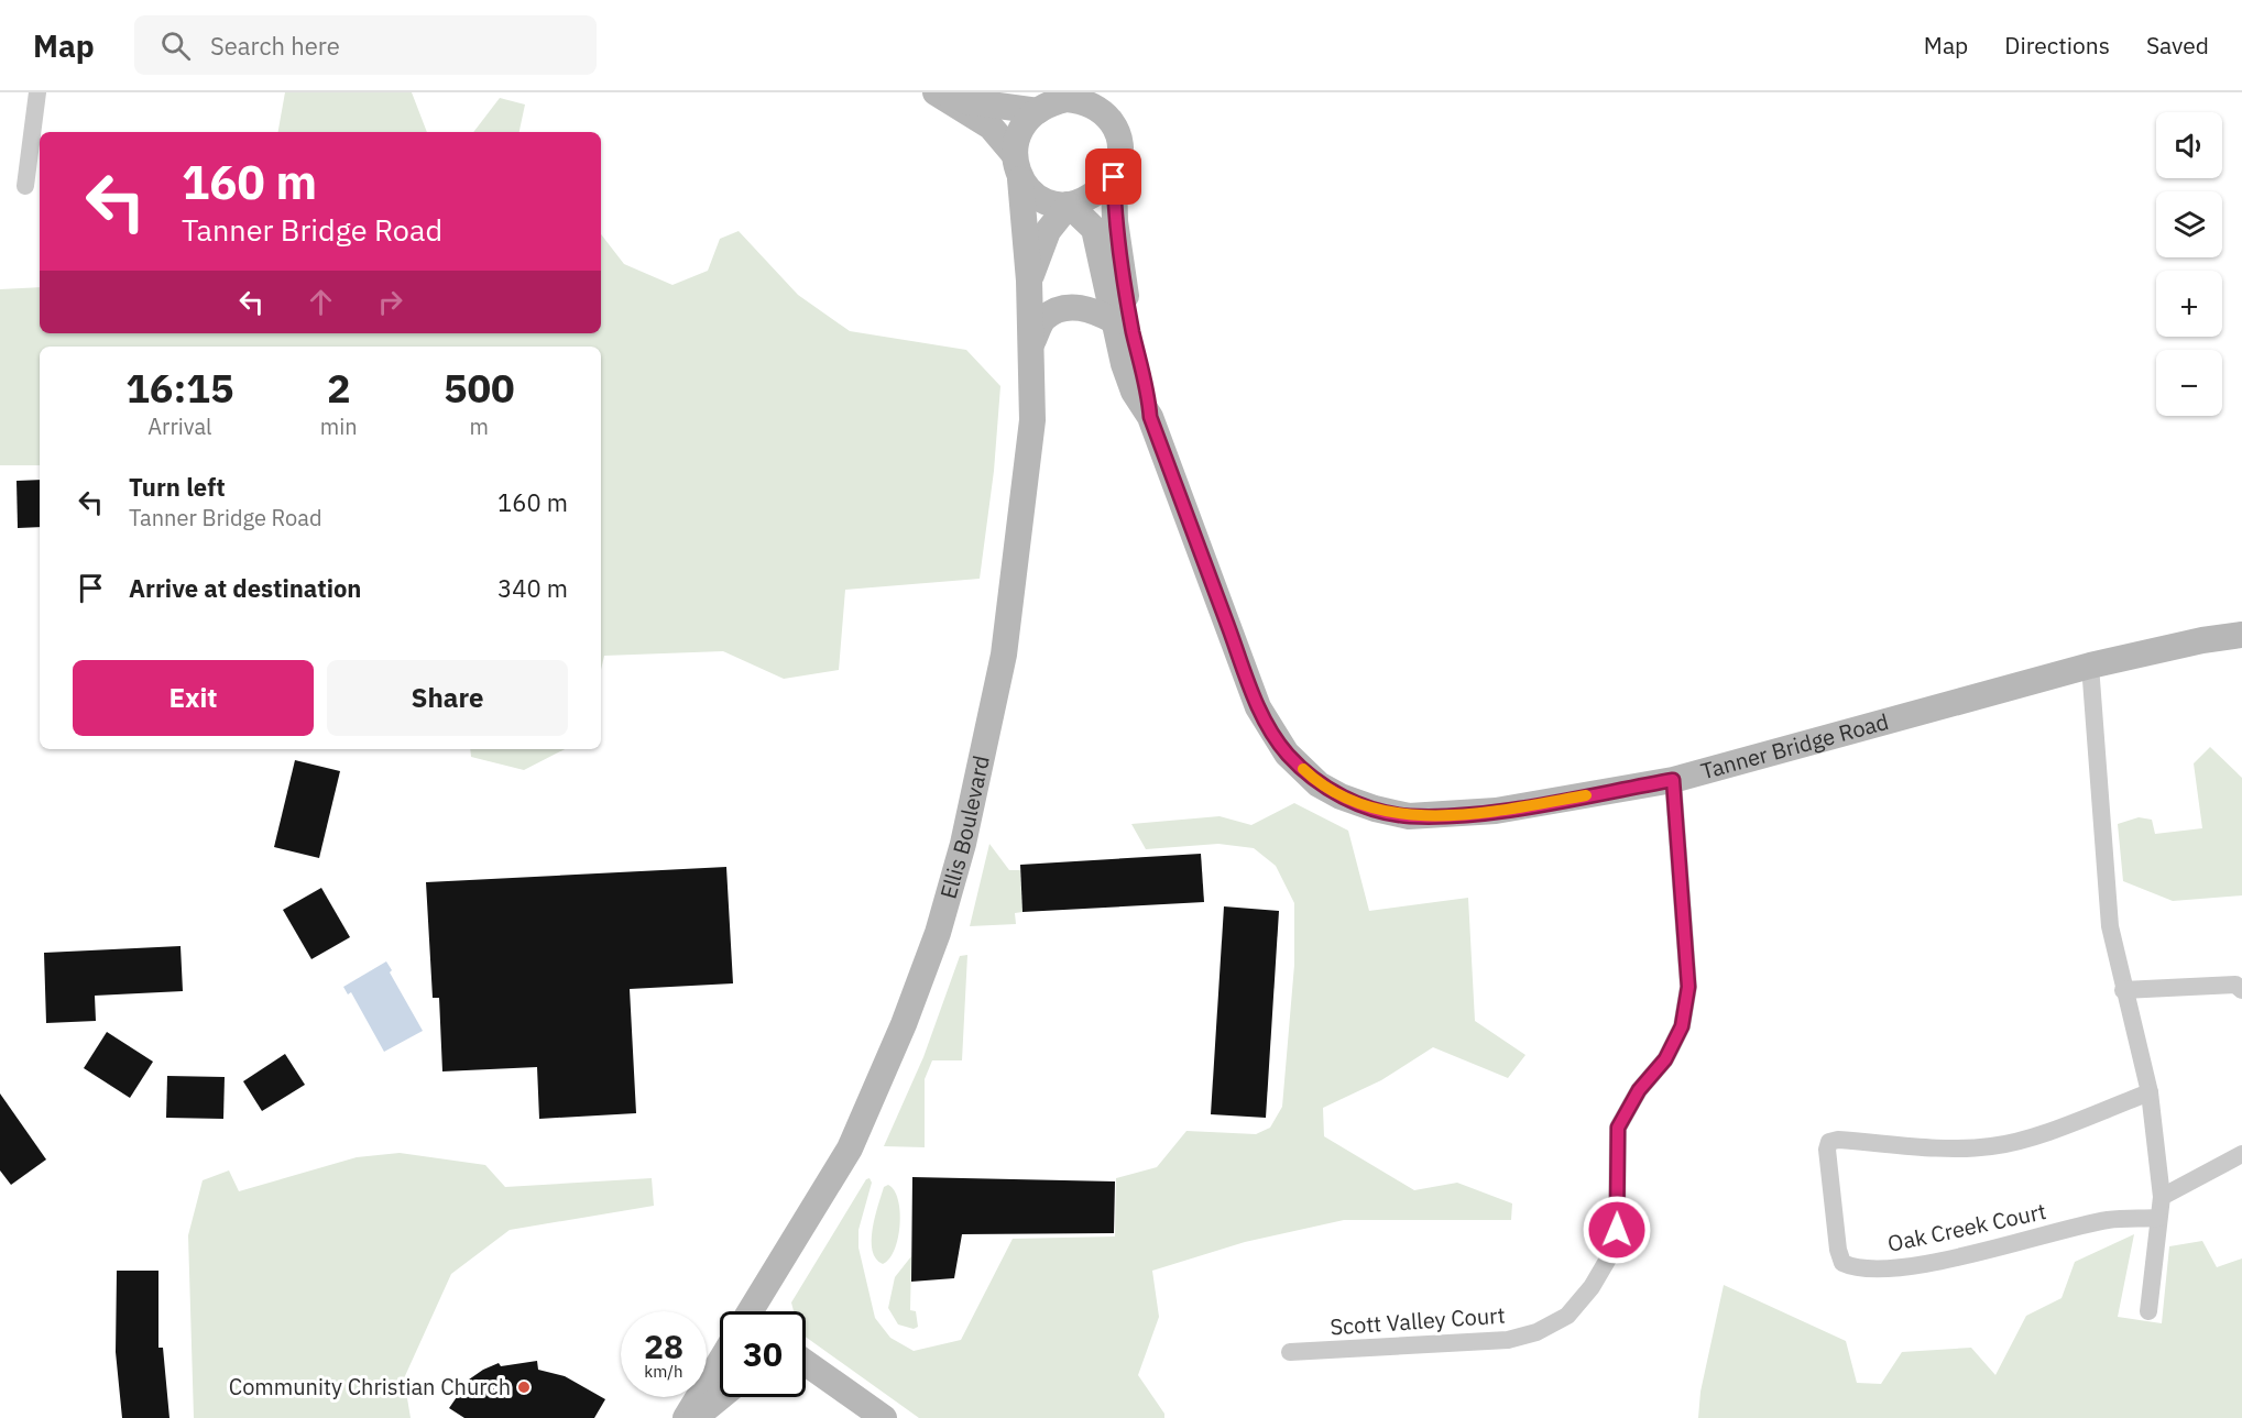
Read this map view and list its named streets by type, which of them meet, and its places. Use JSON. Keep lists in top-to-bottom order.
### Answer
{
  "streets": {
    "street": [
      "Tanner Bridge Road",
      "Ellis Boulevard",
      "Oak Creek Court",
      "Scott Valley Court"
    ]
  },
  "crossings": [
    ["Tanner Bridge Road", "Ellis Boulevard"],
    ["Tanner Bridge Road", "Scott Valley Court"]
  ],
  "places": ["Community Christian Church"],
  "page": {
    "header": "Map",
    "search": "Search here",
    "nav": ["Map", "Directions", "Saved"],
    "map_buttons": ["+", "−"],
    "turn": ["160 m", "Tanner Bridge Road"],
    "eta": [
      "16:15",
      "Arrival",
      "2",
      "min",
      "500",
      "m"
    ],
    "list": [
      {
        "name": "Turn left",
        "note": "Tanner Bridge Road",
        "value": "160 m"
      },
      {
        "name": "Arrive at destination",
        "value": "340 m"
      }
    ],
    "buttons": ["Exit", "Share"],
    "speed": "28 km/h",
    "limit": "30"
  }
}
